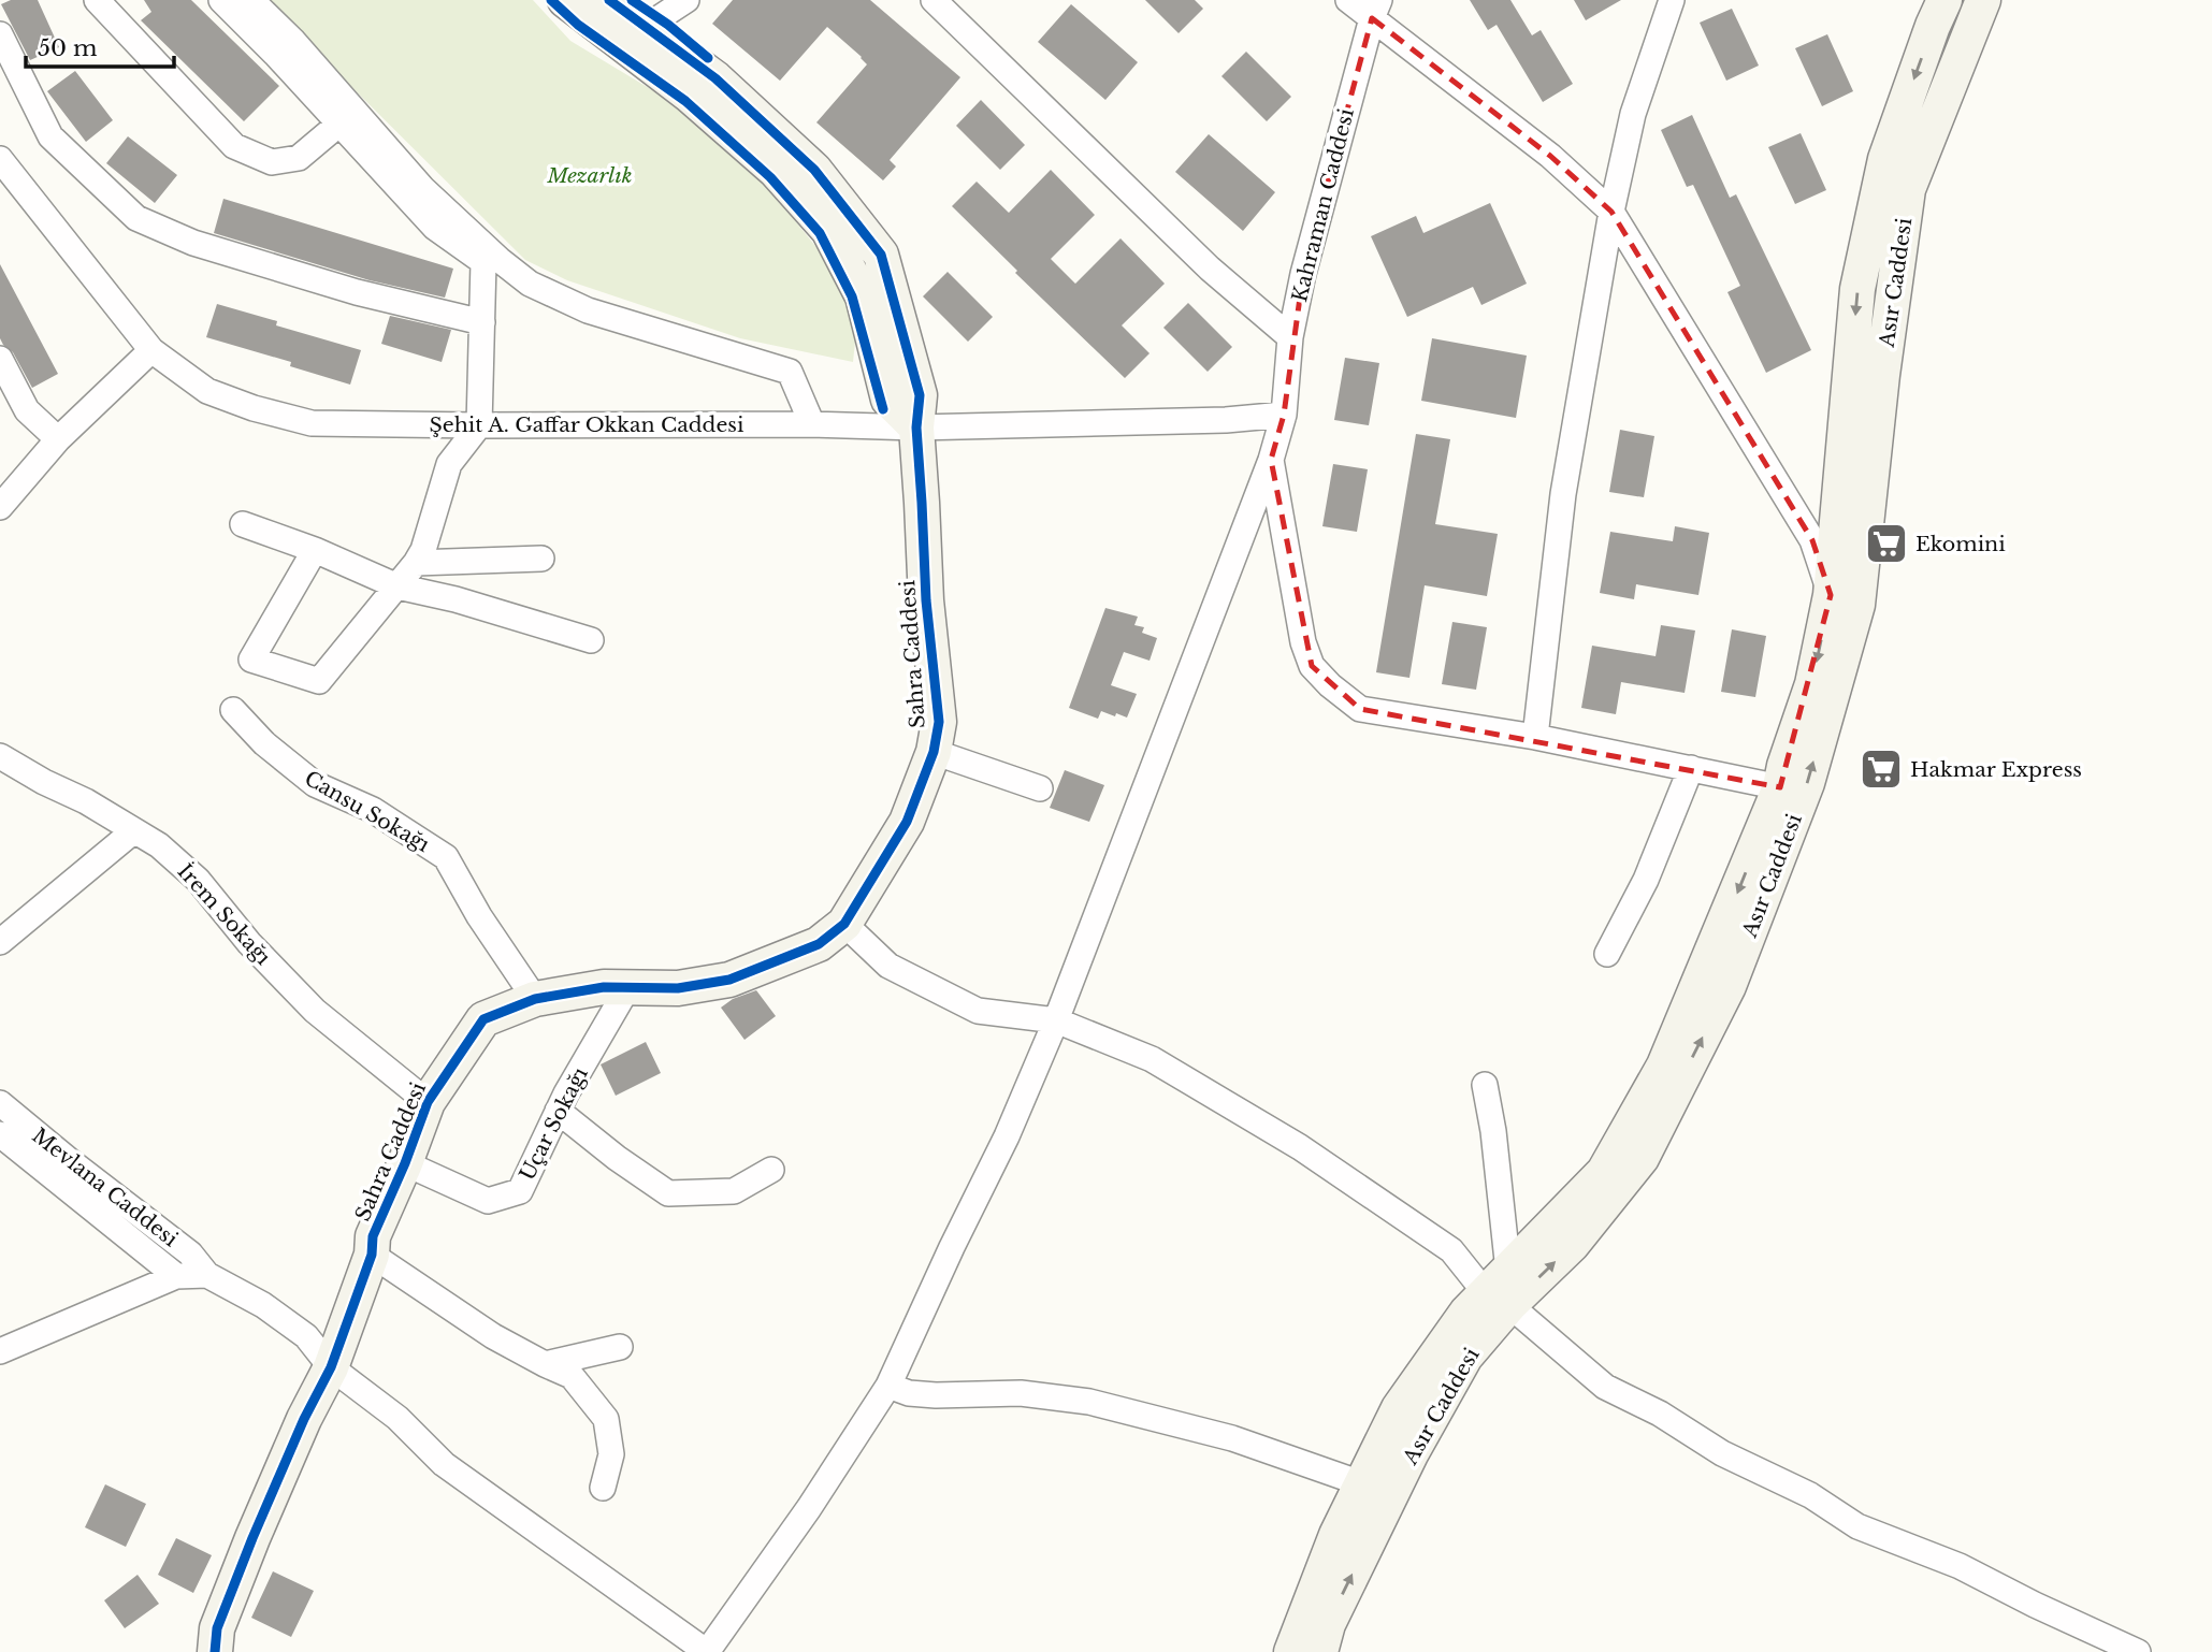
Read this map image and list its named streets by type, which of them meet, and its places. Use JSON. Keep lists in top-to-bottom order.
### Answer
{
  "streets": {
    "street": [
      "Kahraman Caddesi",
      "Asır Caddesi",
      "Şehit A. Gaffar Okkan Caddesi",
      "Sahra Caddesi",
      "Cansu Sokağı",
      "İrem Sokağı",
      "Uçar Sokağı",
      "Mevlana Caddesi"
    ]
  },
  "crossings": [
    ["Kahraman Caddesi", "Şehit A. Gaffar Okkan Caddesi"],
    ["Şehit A. Gaffar Okkan Caddesi", "Sahra Caddesi"],
    ["Sahra Caddesi", "Cansu Sokağı"],
    ["Sahra Caddesi", "İrem Sokağı"],
    ["Sahra Caddesi", "Uçar Sokağı"]
  ],
  "parks": ["Mezarlık"],
  "places": {
    "supermarket": ["Ekomini", "Hakmar Express"]
  },
  "scale_bar": "50 m"
}
